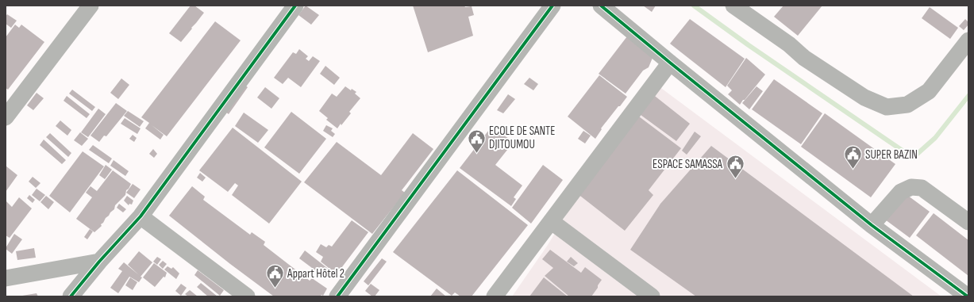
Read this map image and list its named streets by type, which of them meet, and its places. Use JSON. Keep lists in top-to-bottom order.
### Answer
{
  "places": {
    "public building": [
      "ECOLE DE SANTE DJITOUMOU",
      "SUPER BAZIN",
      "ESPACE SAMASSA",
      "Appart Hôtel 2"
    ]
  }
}
